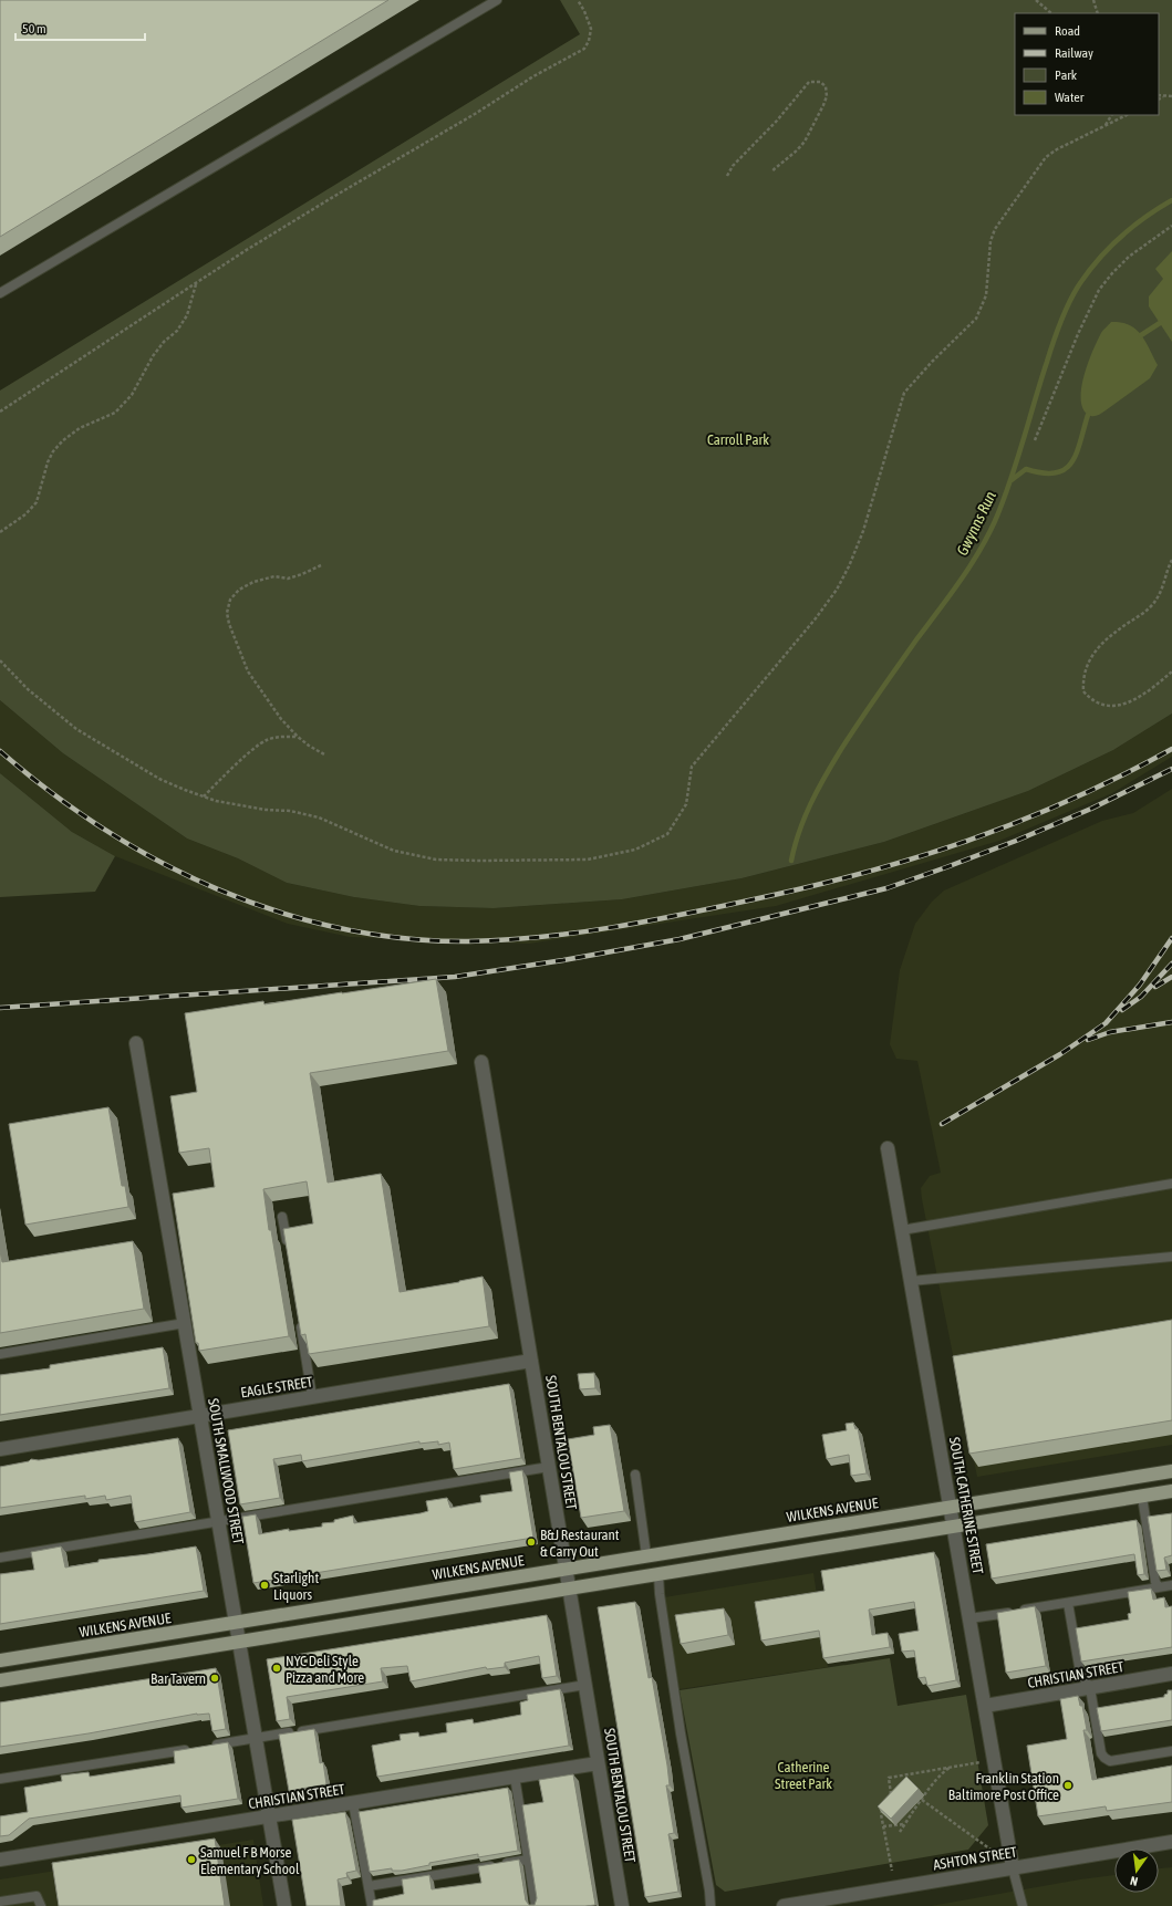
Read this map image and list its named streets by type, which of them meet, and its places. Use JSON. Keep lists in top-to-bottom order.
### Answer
{
  "streets": {
    "main road": ["WILKENS AVENUE"],
    "street": [
      "EAGLE STREET",
      "SOUTH BENTALOU STREET",
      "SOUTH SMALLWOOD STREET",
      "SOUTH CATHERINE STREET",
      "CHRISTIAN STREET",
      "ASHTON STREET"
    ]
  },
  "crossings": [
    ["EAGLE STREET", "SOUTH BENTALOU STREET"],
    ["EAGLE STREET", "SOUTH SMALLWOOD STREET"],
    ["SOUTH BENTALOU STREET", "WILKENS AVENUE"],
    ["SOUTH BENTALOU STREET", "CHRISTIAN STREET"],
    ["SOUTH SMALLWOOD STREET", "WILKENS AVENUE"],
    ["SOUTH SMALLWOOD STREET", "CHRISTIAN STREET"],
    ["SOUTH CATHERINE STREET", "WILKENS AVENUE"],
    ["SOUTH CATHERINE STREET", "CHRISTIAN STREET"],
    ["SOUTH CATHERINE STREET", "ASHTON STREET"]
  ],
  "water": ["Gwynns Run"],
  "parks": ["Carroll Park", "Catherine Street Park"],
  "places": [
    "B&J Restaurant & Carry Out",
    "Starlight Liquors",
    "NYC Deli Style Pizza and More",
    "Bar Tavern",
    "Franklin Station Baltimore Post Office",
    "Samuel F B Morse Elementary School"
  ],
  "legend": [
    "Road",
    "Railway",
    "Park",
    "Water"
  ],
  "scale_bar": "50 m",
  "north": "bottom"
}
